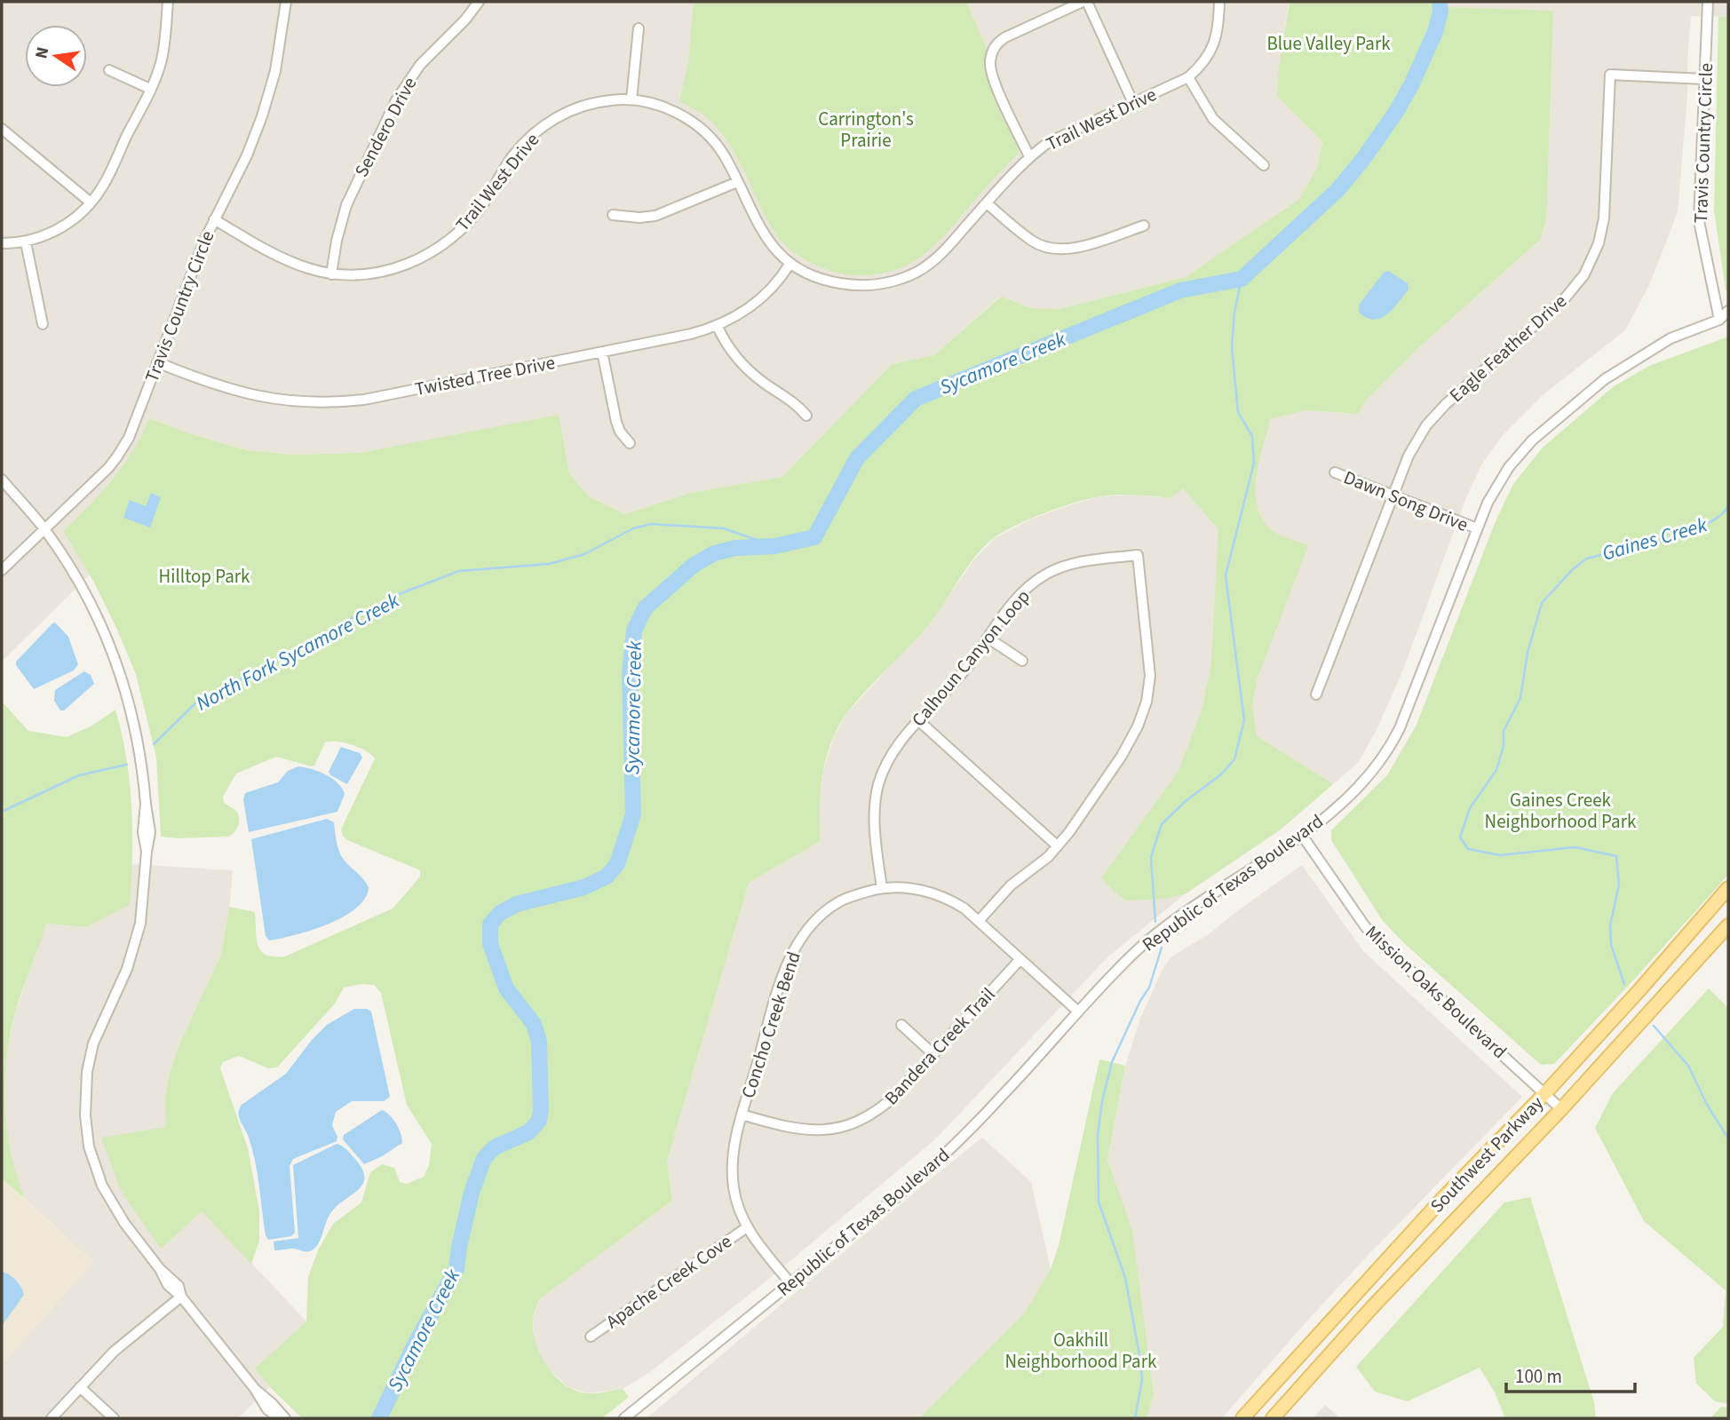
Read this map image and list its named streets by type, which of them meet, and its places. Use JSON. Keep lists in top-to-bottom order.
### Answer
{
  "streets": {
    "main road": ["Southwest Parkway"],
    "street": [
      "Trail West Drive",
      "Sendero Drive",
      "Travis Country Circle",
      "Eagle Feather Drive",
      "Twisted Tree Drive",
      "Dawn Song Drive",
      "Calhoun Canyon Loop",
      "Republic of Texas Boulevard",
      "Mission Oaks Boulevard",
      "Concho Creek Bend",
      "Bandera Creek Trail",
      "Apache Creek Cove"
    ]
  },
  "crossings": [
    ["Trail West Drive", "Sendero Drive"],
    ["Trail West Drive", "Travis Country Circle"],
    ["Trail West Drive", "Twisted Tree Drive"],
    ["Travis Country Circle", "Eagle Feather Drive"],
    ["Travis Country Circle", "Twisted Tree Drive"],
    ["Travis Country Circle", "Republic of Texas Boulevard"],
    ["Eagle Feather Drive", "Dawn Song Drive"],
    ["Dawn Song Drive", "Republic of Texas Boulevard"],
    ["Calhoun Canyon Loop", "Concho Creek Bend"],
    ["Republic of Texas Boulevard", "Mission Oaks Boulevard"],
    ["Republic of Texas Boulevard", "Concho Creek Bend"],
    ["Mission Oaks Boulevard", "Southwest Parkway"],
    ["Concho Creek Bend", "Bandera Creek Trail"],
    ["Concho Creek Bend", "Apache Creek Cove"]
  ],
  "water": ["Sycamore Creek", "Gaines Creek", "North Fork Sycamore Creek"],
  "parks": [
    "Blue Valley Park",
    "Carrington's Prairie",
    "Hilltop Park",
    "Gaines Creek Neighborhood Park",
    "Oakhill Neighborhood Park"
  ],
  "scale_bar": "100 m",
  "north": "left"
}
